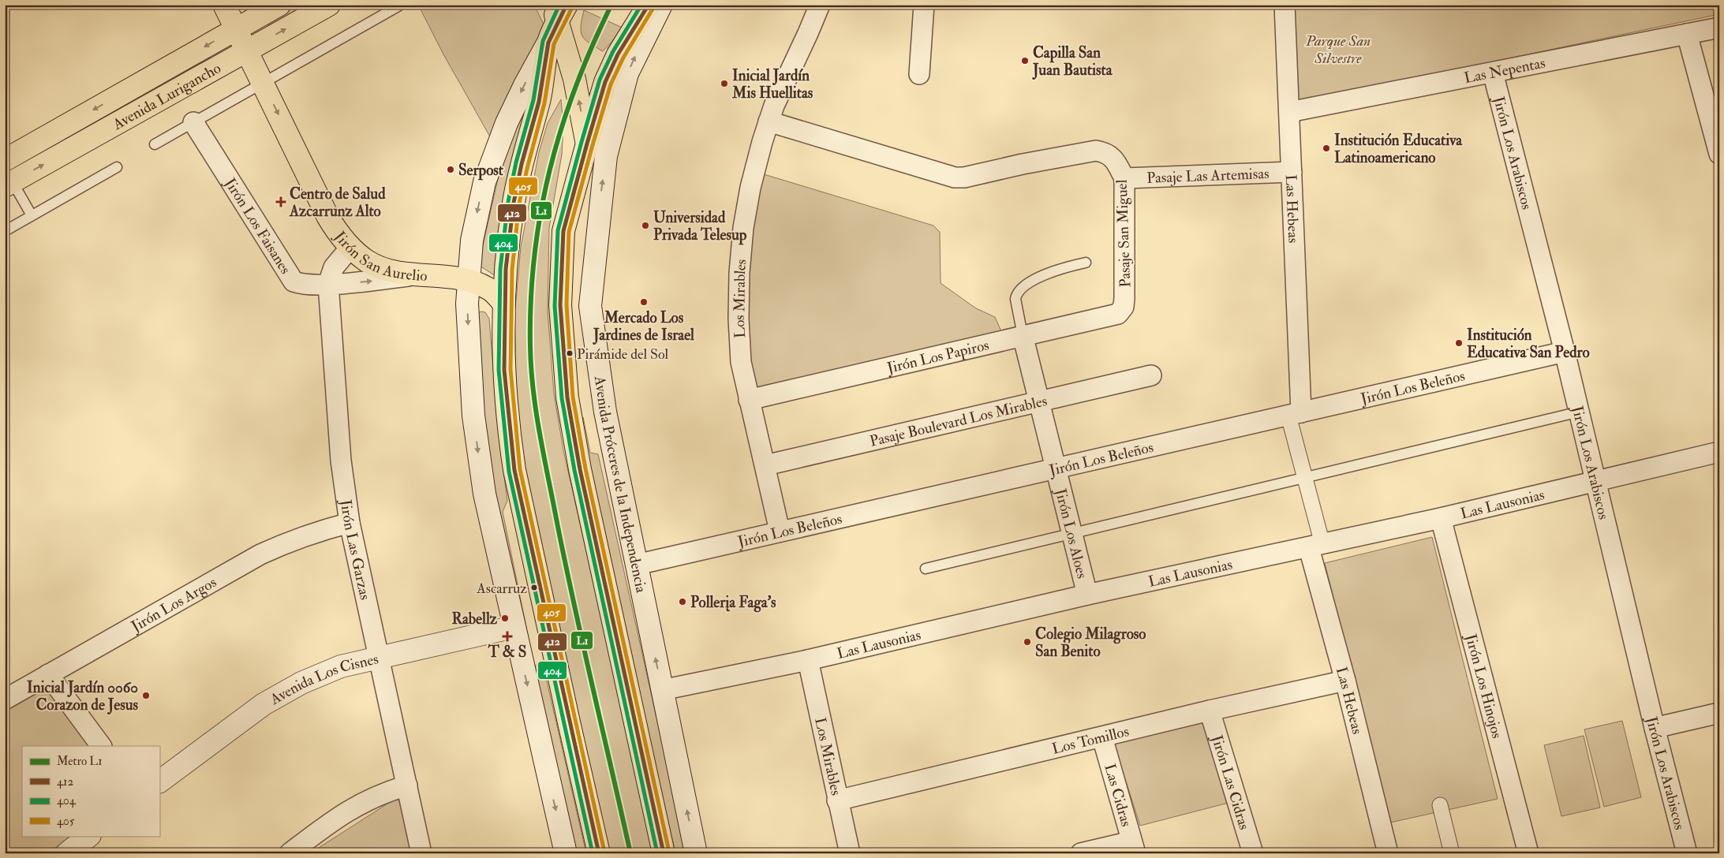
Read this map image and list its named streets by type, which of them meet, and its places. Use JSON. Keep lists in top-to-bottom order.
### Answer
{
  "streets": {
    "main road": [
      "Avenida Lurigancho",
      "Jirón San Aurelio",
      "Avenida Próceres de la Independencia",
      "Avenida Los Cisnes"
    ],
    "street": [
      "Las Nepentas",
      "Jirón Los Arabiscos",
      "Pasaje Las Artemisas",
      "Las Hebeas",
      "Jirón Los Faisanes",
      "Pasaje San Miguel",
      "Los Mirables",
      "Jirón Los Papiros",
      "Jirón Los Beleños",
      "Pasaje Boulevard Los Mirables",
      "Las Lausonias",
      "Jirón Los Aloes",
      "Jirón Las Garzas",
      "Jirón Los Argos",
      "Jirón Los Hinojos",
      "Los Tomillos",
      "Jirón Las Cidras",
      "Las Cidras"
    ]
  },
  "crossings": [
    ["Las Nepentas", "Jirón Los Arabiscos"],
    ["Las Nepentas", "Las Hebeas"],
    ["Avenida Lurigancho", "Jirón San Aurelio"],
    ["Jirón Los Arabiscos", "Jirón Los Beleños"],
    ["Jirón Los Arabiscos", "Las Lausonias"],
    ["Pasaje Las Artemisas", "Las Hebeas"],
    ["Pasaje Las Artemisas", "Pasaje San Miguel"],
    ["Las Hebeas", "Jirón Los Beleños"],
    ["Las Hebeas", "Las Lausonias"],
    ["Las Hebeas", "Los Tomillos"],
    ["Jirón Los Faisanes", "Jirón San Aurelio"],
    ["Jirón Los Faisanes", "Jirón Las Garzas"],
    ["Pasaje San Miguel", "Los Mirables"],
    ["Pasaje San Miguel", "Jirón Los Papiros"],
    ["Jirón San Aurelio", "Jirón Las Garzas"],
    ["Los Mirables", "Jirón Los Papiros"],
    ["Los Mirables", "Jirón Los Beleños"],
    ["Los Mirables", "Pasaje Boulevard Los Mirables"],
    ["Los Mirables", "Las Lausonias"],
    ["Los Mirables", "Los Tomillos"],
    ["Jirón Los Papiros", "Jirón Los Aloes"],
    ["Jirón Los Beleños", "Avenida Próceres de la Independencia"],
    ["Jirón Los Beleños", "Jirón Los Aloes"],
    ["Pasaje Boulevard Los Mirables", "Jirón Los Aloes"],
    ["Avenida Próceres de la Independencia", "Las Lausonias"],
    ["Las Lausonias", "Jirón Los Aloes"],
    ["Las Lausonias", "Jirón Los Hinojos"],
    ["Jirón Las Garzas", "Jirón Los Argos"],
    ["Jirón Las Garzas", "Avenida Los Cisnes"],
    ["Los Tomillos", "Jirón Las Cidras"],
    ["Los Tomillos", "Las Cidras"]
  ],
  "one_way": ["Jirón San Aurelio"],
  "parks": ["Parque San Silvestre"],
  "places": {
    "other": [
      "Capilla San Juan Bautista",
      "Inicial Jardín Mis Huellitas",
      "Institución Educativa Latinoamericano",
      "Serpost",
      "Universidad Privada Telesup",
      "Mercado Los Jardines de Israel",
      "Institución Educativa San Pedro",
      "Pirámide del Sol",
      "Ascarruz",
      "Pollerįa Faga's",
      "Rabellz",
      "Colegio Milagroso San Benito",
      "Inicial Jardín 0060 Corazon de Jesus"
    ],
    "health": ["Centro de Salud Azcarrunz Alto", "T & S"]
  },
  "lines": [
    "metro line L1",
    "transit line 412",
    "transit line 404",
    "transit line 405"
  ],
  "legend": [
    "Metro L1",
    "412",
    "404",
    "405"
  ]
}
